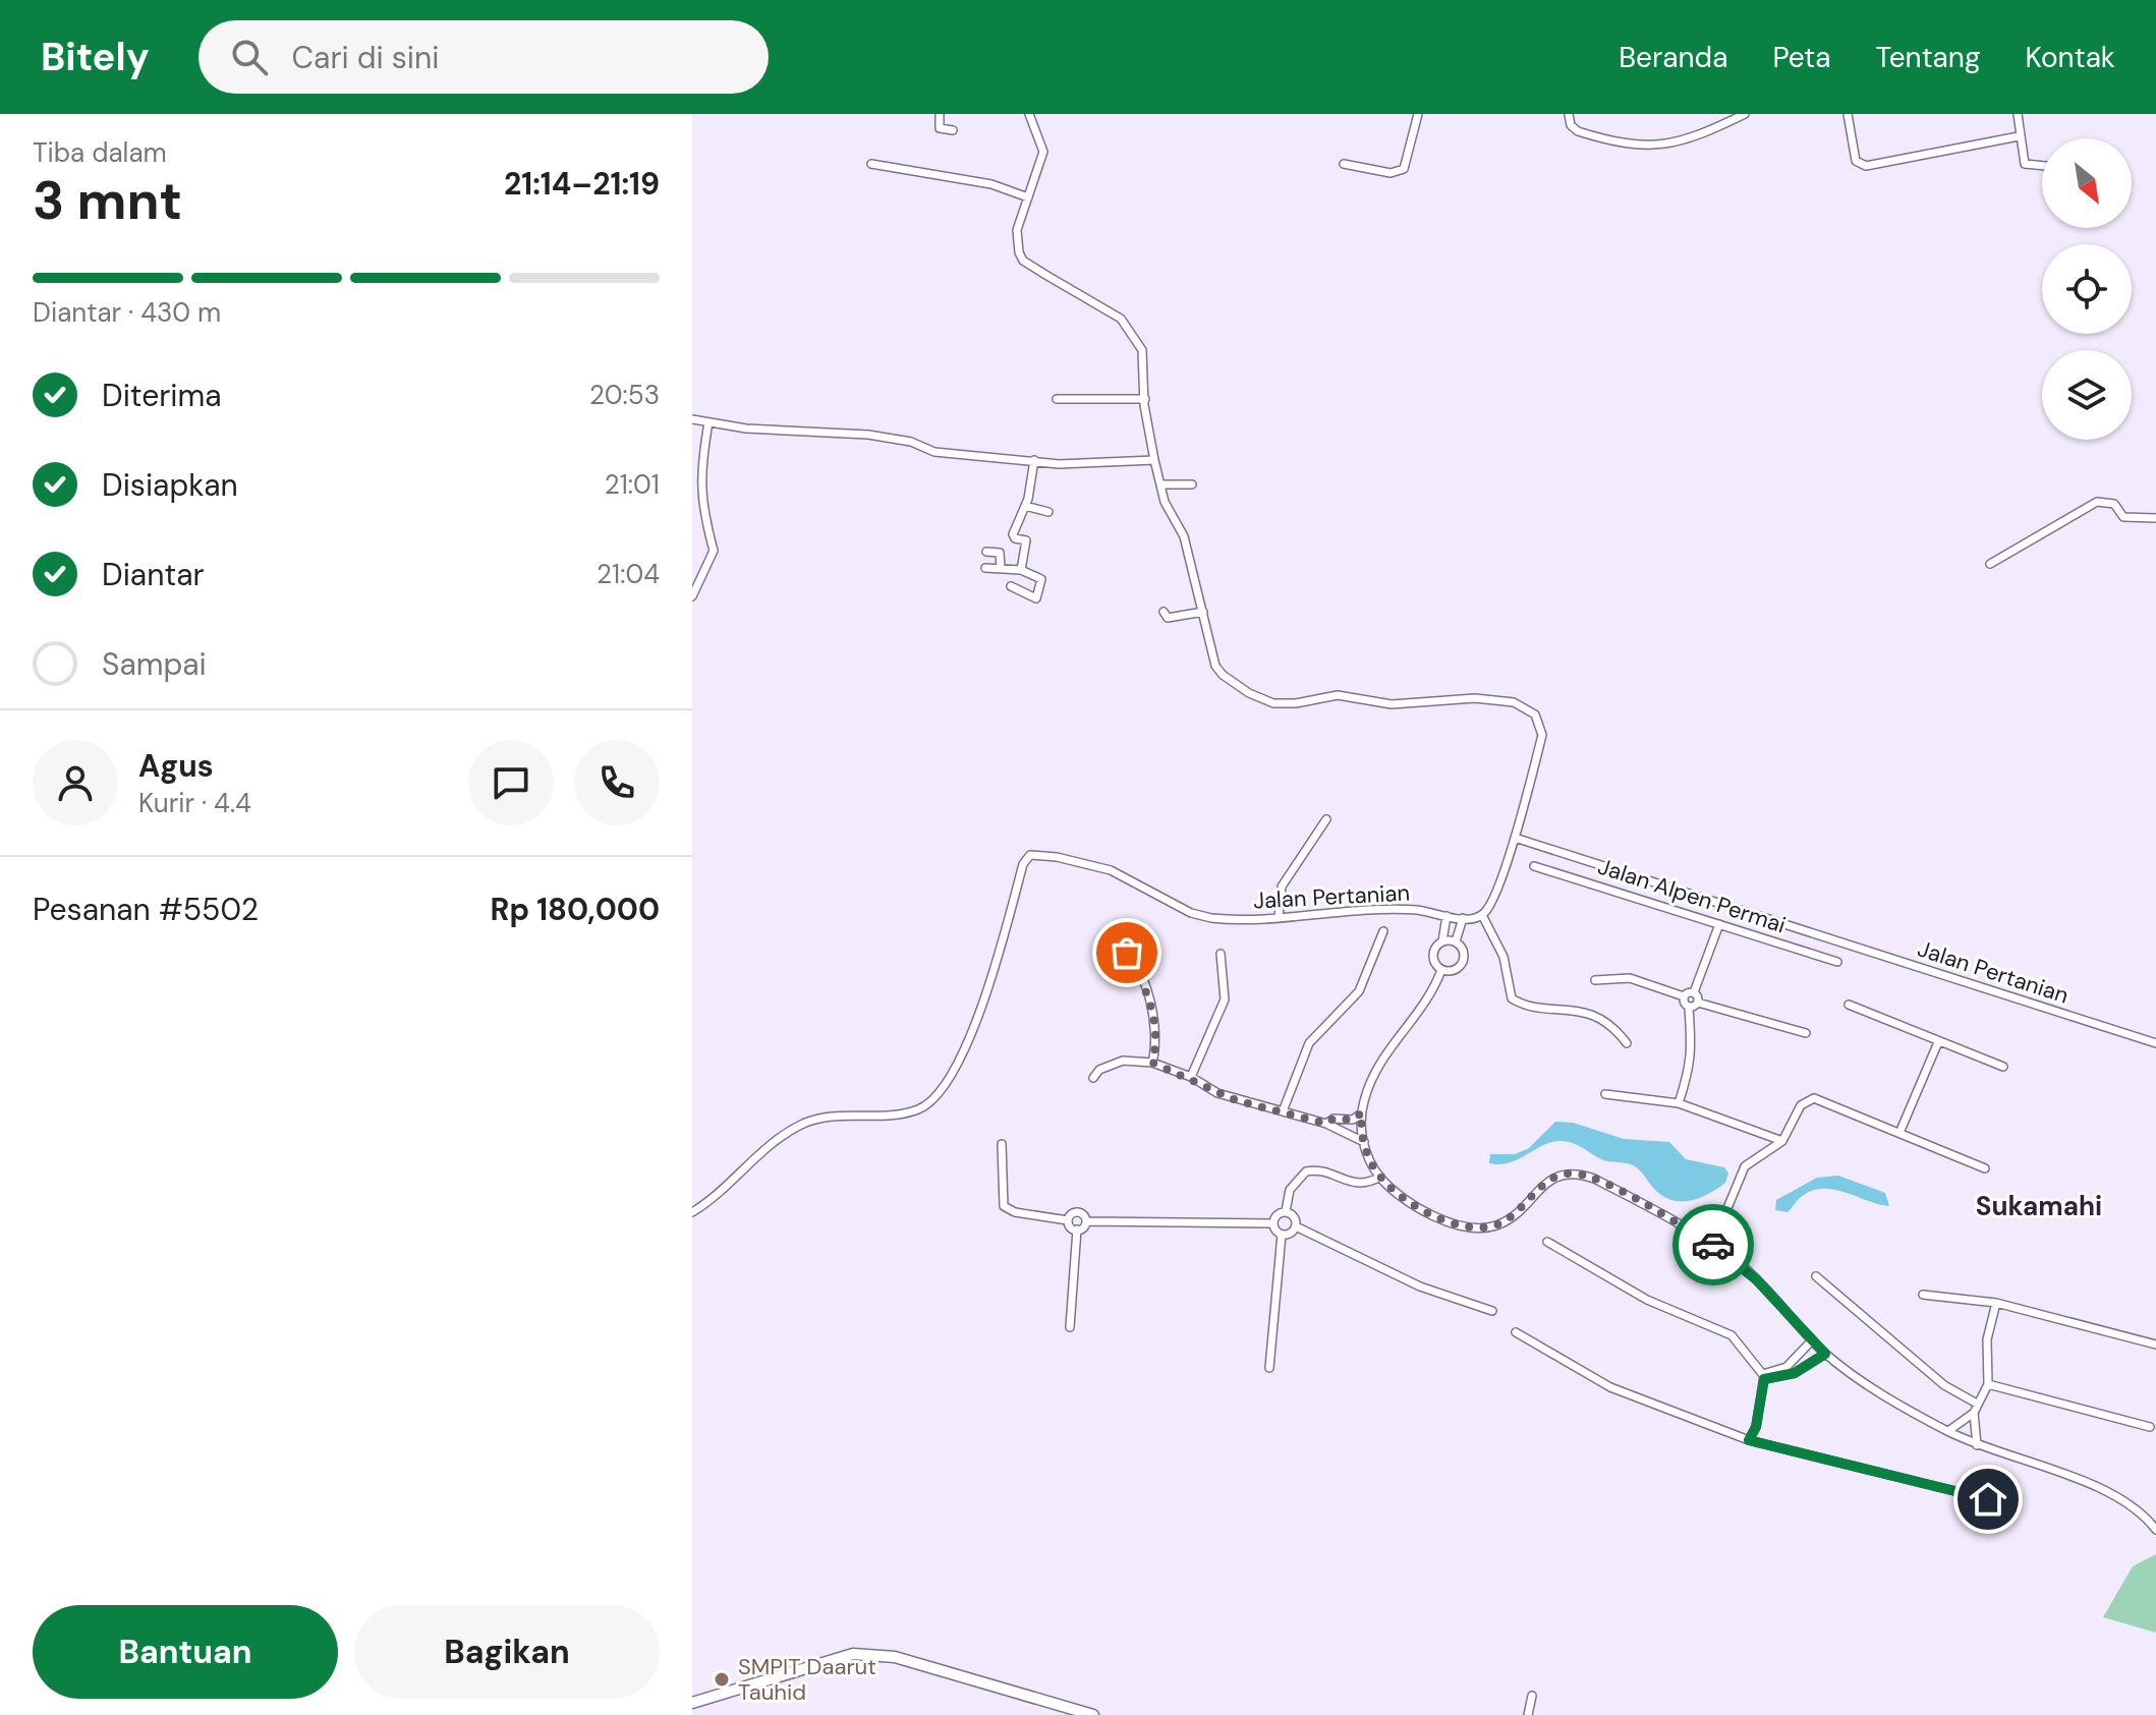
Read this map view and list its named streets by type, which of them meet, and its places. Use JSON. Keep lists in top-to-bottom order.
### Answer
{
  "streets": {
    "street": ["Jalan Alpen Permai", "Jalan Pertanian"]
  },
  "districts": ["Sukamahi"],
  "places": ["SMPIT Daarut Tauhid"],
  "north": "bottom right",
  "page": {
    "header": "Bitely",
    "search": "Cari di sini",
    "nav": [
      "Beranda",
      "Peta",
      "Tentang",
      "Kontak"
    ],
    "heading": ["3 mnt", "Tiba dalam", "21:14–21:19"],
    "panel": [
      "Agus",
      "Kurir · 4.4",
      "Pesanan #5502",
      "Rp 180,000"
    ],
    "bar": "Diantar · 430 m",
    "list": [
      ["Diterima", "20:53"],
      ["Disiapkan", "21:01"],
      ["Diantar", "21:04"],
      "Sampai"
    ],
    "buttons": ["Bantuan", "Bagikan"]
  }
}
